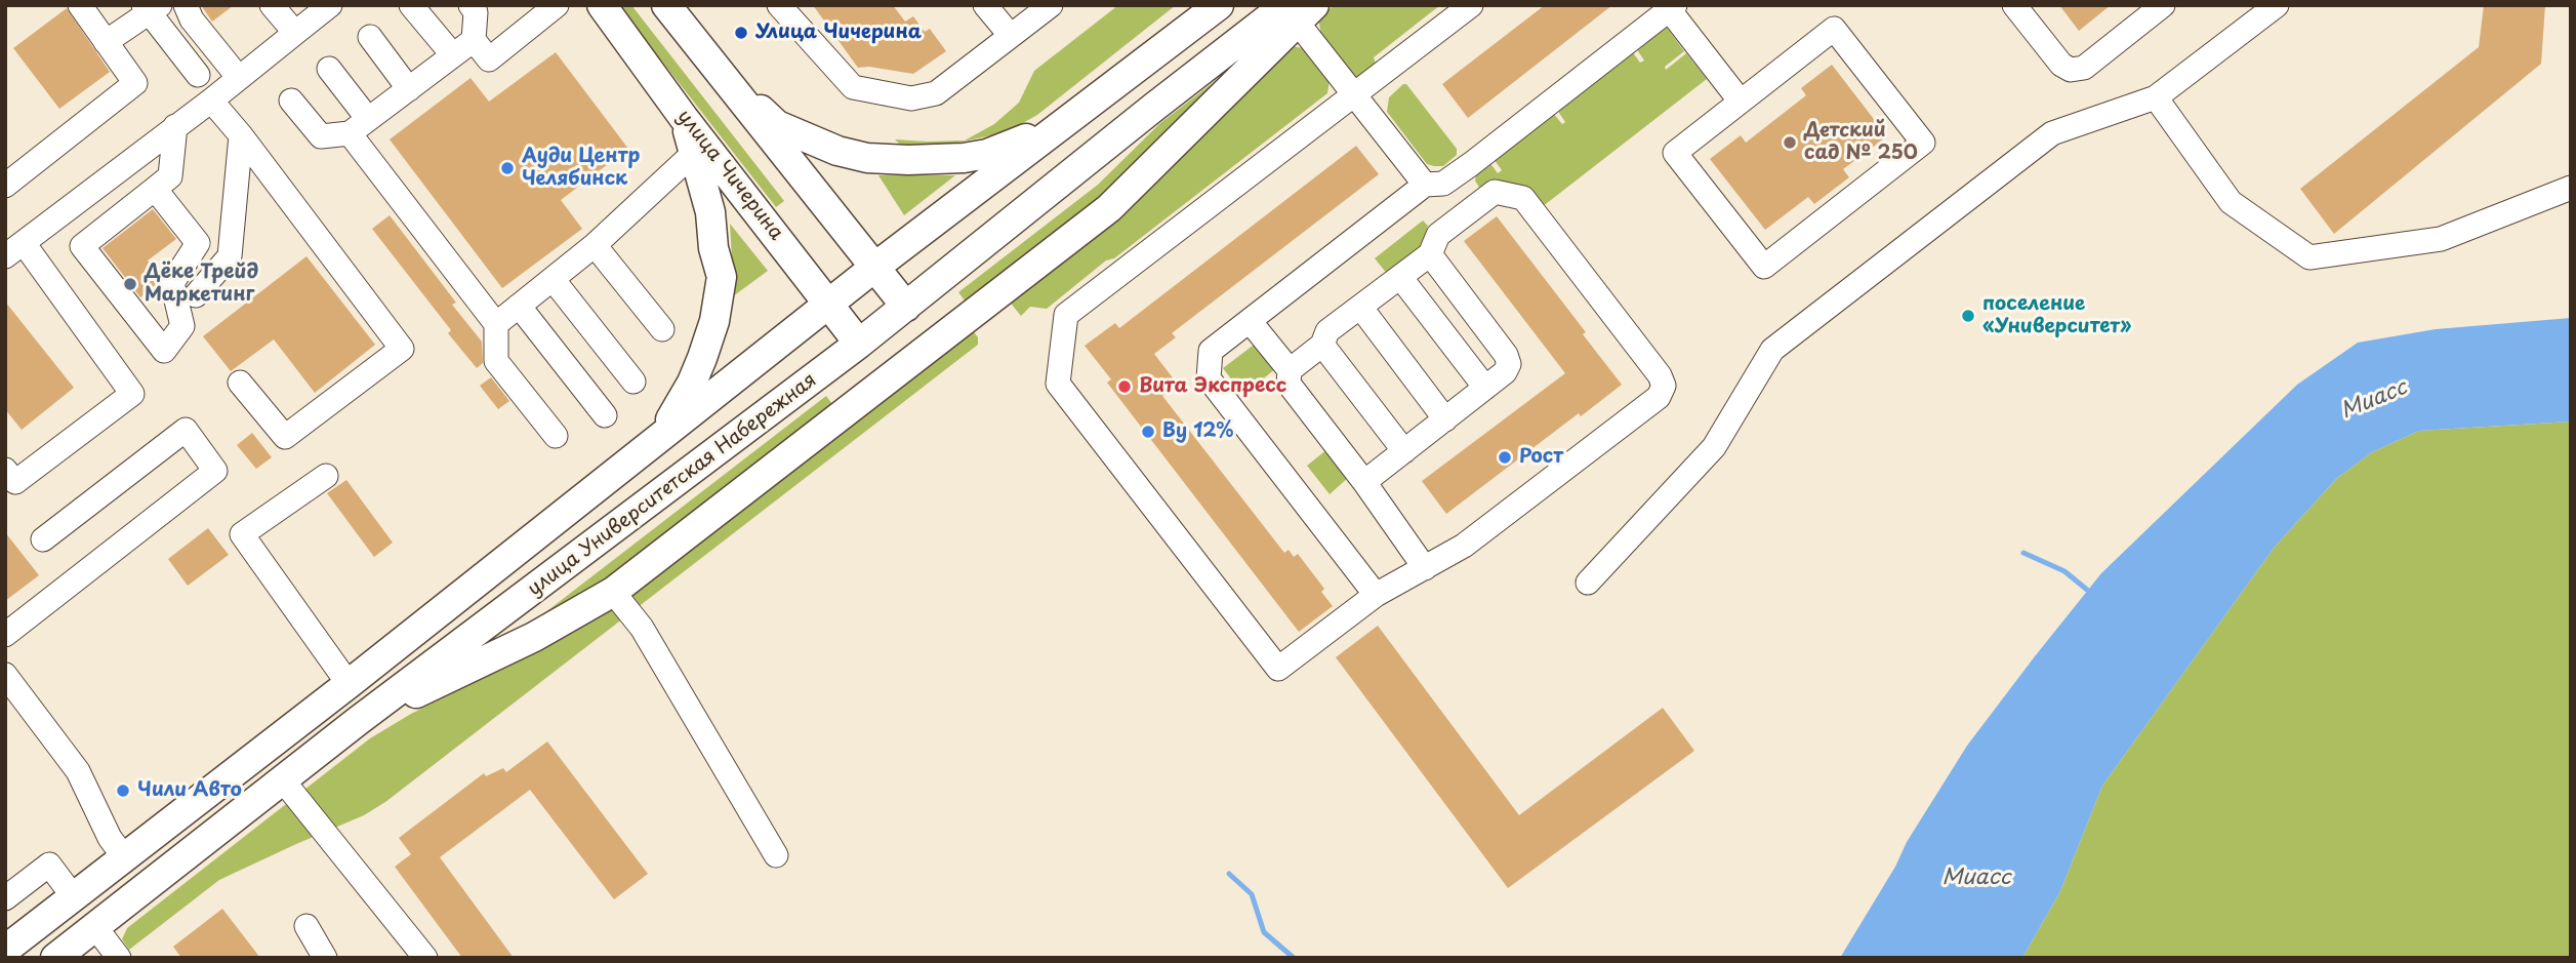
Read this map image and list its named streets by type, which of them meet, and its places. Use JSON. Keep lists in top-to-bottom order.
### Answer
{
  "streets": {
    "main road": ["улица Чичерина", "улица Университетская Набережная"]
  },
  "crossings": [
    ["улица Чичерина", "улица Университетская Набережная"]
  ],
  "water": ["Миасс"],
  "places": [
    "Улица Чичерина",
    "Детский сад № 250",
    "Ауди Центр Челябинск",
    "Дёке Трейд Маркетинг",
    "поселение «Университет»",
    "Вита Экспресс",
    "Ву 12%",
    "Рост",
    "Чили Авто"
  ]
}
